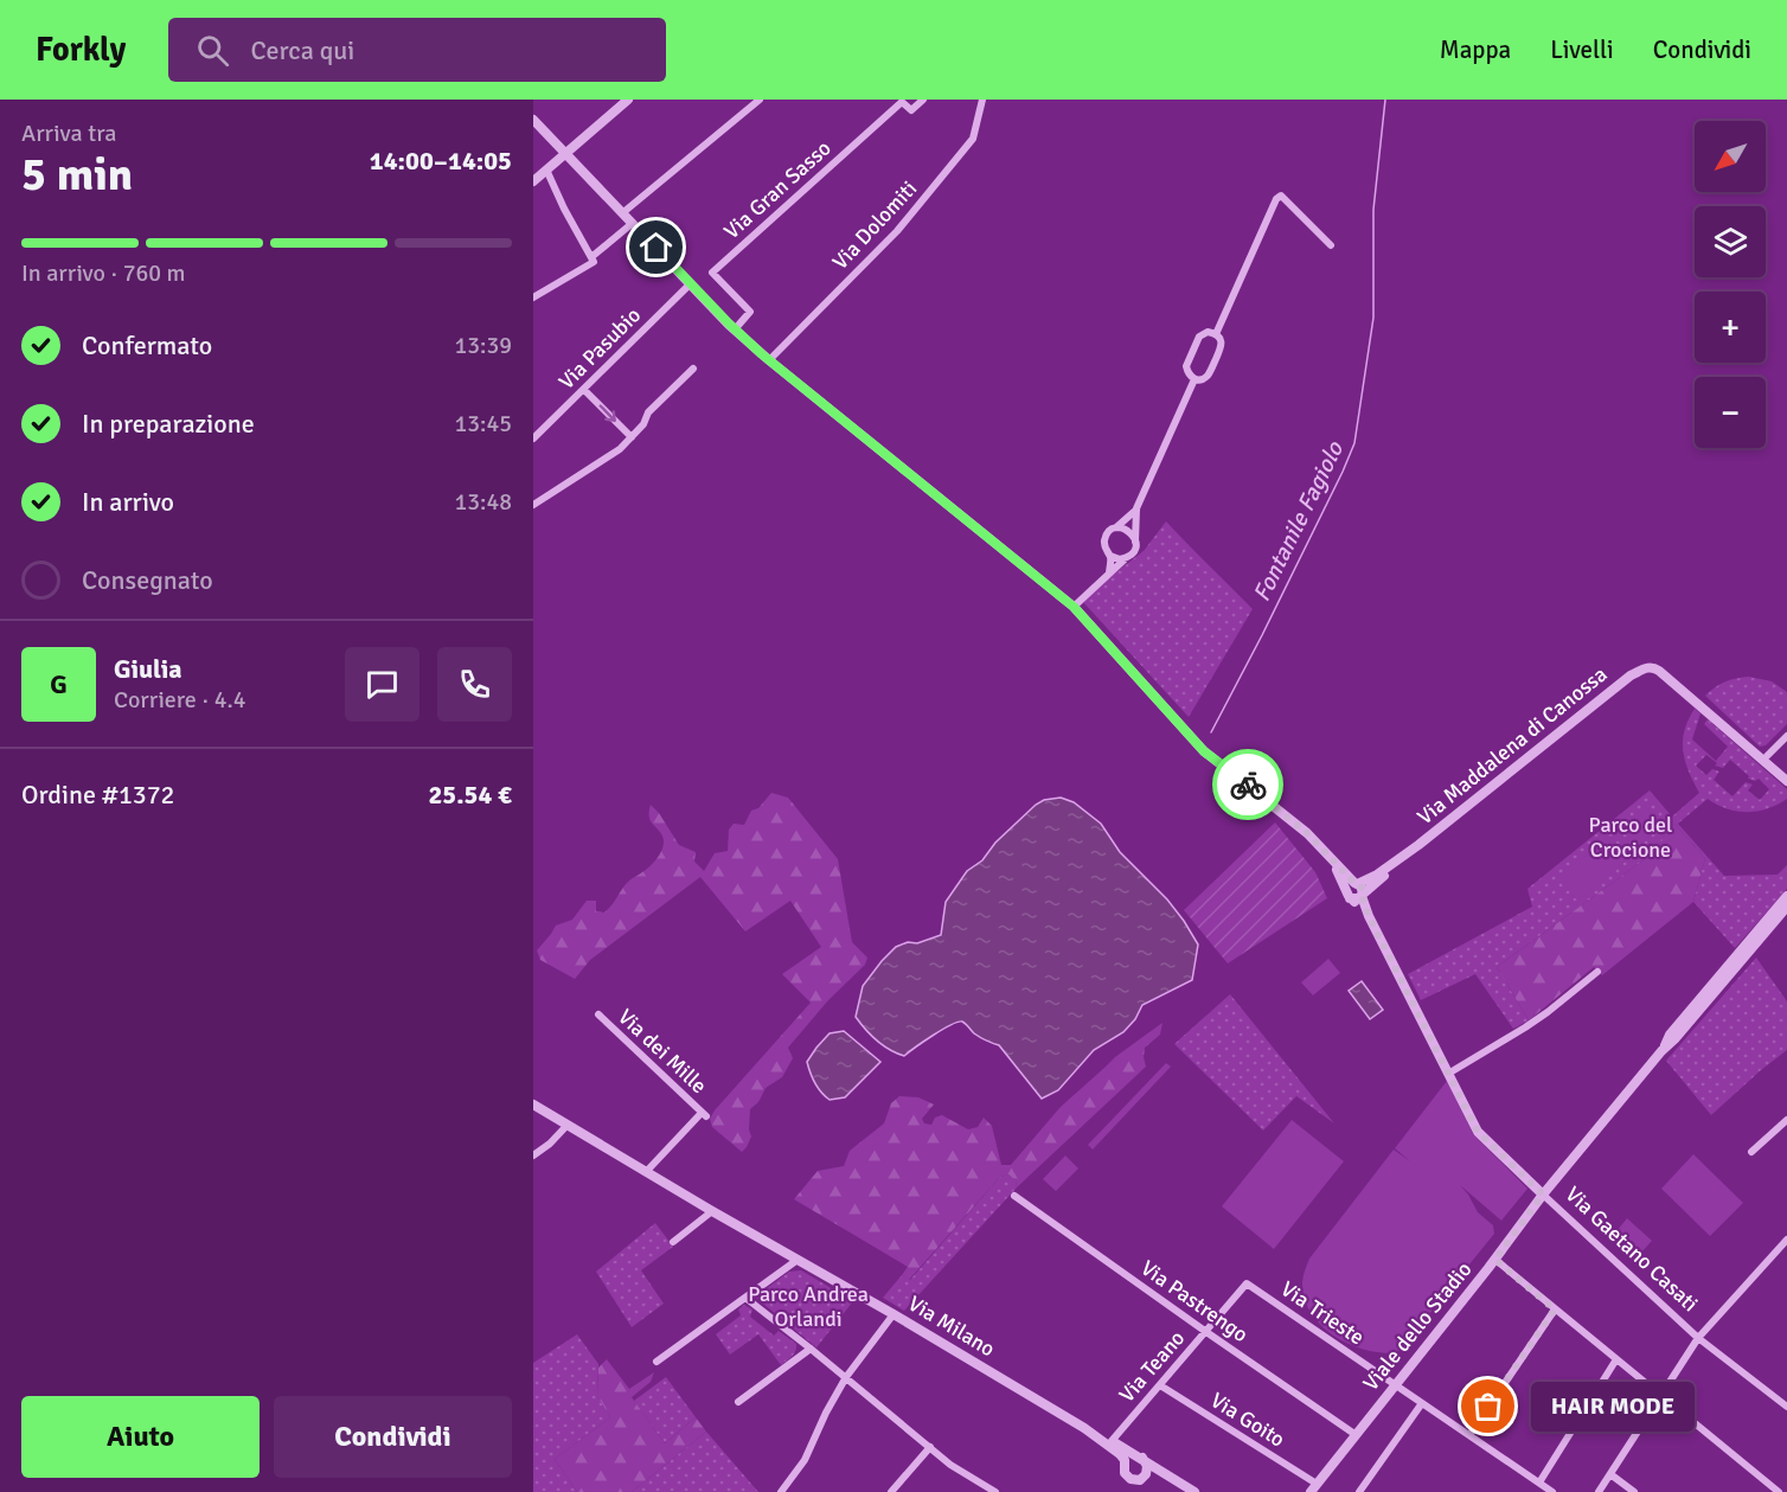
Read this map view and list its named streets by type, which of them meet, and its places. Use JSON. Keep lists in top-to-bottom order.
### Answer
{
  "streets": {
    "street": [
      "Via Gran Sasso",
      "Via Dolomiti",
      "Via Pasubio",
      "Via Maddalena di Canossa",
      "Via dei Mille",
      "Via Gaetano Casati",
      "Via Pastrengo",
      "Via Trieste",
      "Via Milano",
      "Viale dello Stadio",
      "Via Teano",
      "Via Goito"
    ]
  },
  "crossings": [
    ["Via Gran Sasso", "Via Gaetano Casati"],
    ["Via Dolomiti", "Via Gaetano Casati"],
    ["Via Pasubio", "Via Gaetano Casati"],
    ["Via Maddalena di Canossa", "Via Gaetano Casati"],
    ["Via dei Mille", "Via Milano"],
    ["Via Gaetano Casati", "Viale dello Stadio"],
    ["Via Pastrengo", "Viale dello Stadio"],
    ["Via Pastrengo", "Via Teano"],
    ["Via Trieste", "Viale dello Stadio"],
    ["Via Trieste", "Via Teano"],
    ["Via Milano", "Via Teano"],
    ["Viale dello Stadio", "Via Goito"],
    ["Via Teano", "Via Goito"]
  ],
  "water": ["Fontanile Fagiolo"],
  "parks": ["Parco del Crocione", "Parco Andrea Orlandi"],
  "places": ["HAIR MODE"],
  "north": "bottom left",
  "page": {
    "header": "Forkly",
    "search": "Cerca qui",
    "nav": ["Mappa", "Livelli", "Condividi"],
    "heading": ["5 min", "Arriva tra", "14:00–14:05"],
    "panel": [
      "Giulia",
      "Corriere · 4.4",
      "Ordine #1372",
      "25.54 €"
    ],
    "map_buttons": ["+", "−"],
    "bar": "In arrivo · 760 m",
    "list": [
      ["Confermato", "13:39"],
      ["In preparazione", "13:45"],
      ["In arrivo", "13:48"],
      "Consegnato"
    ],
    "round": "G",
    "buttons": ["Aiuto", "Condividi"],
    "bubble": "HAIR MODE"
  }
}
